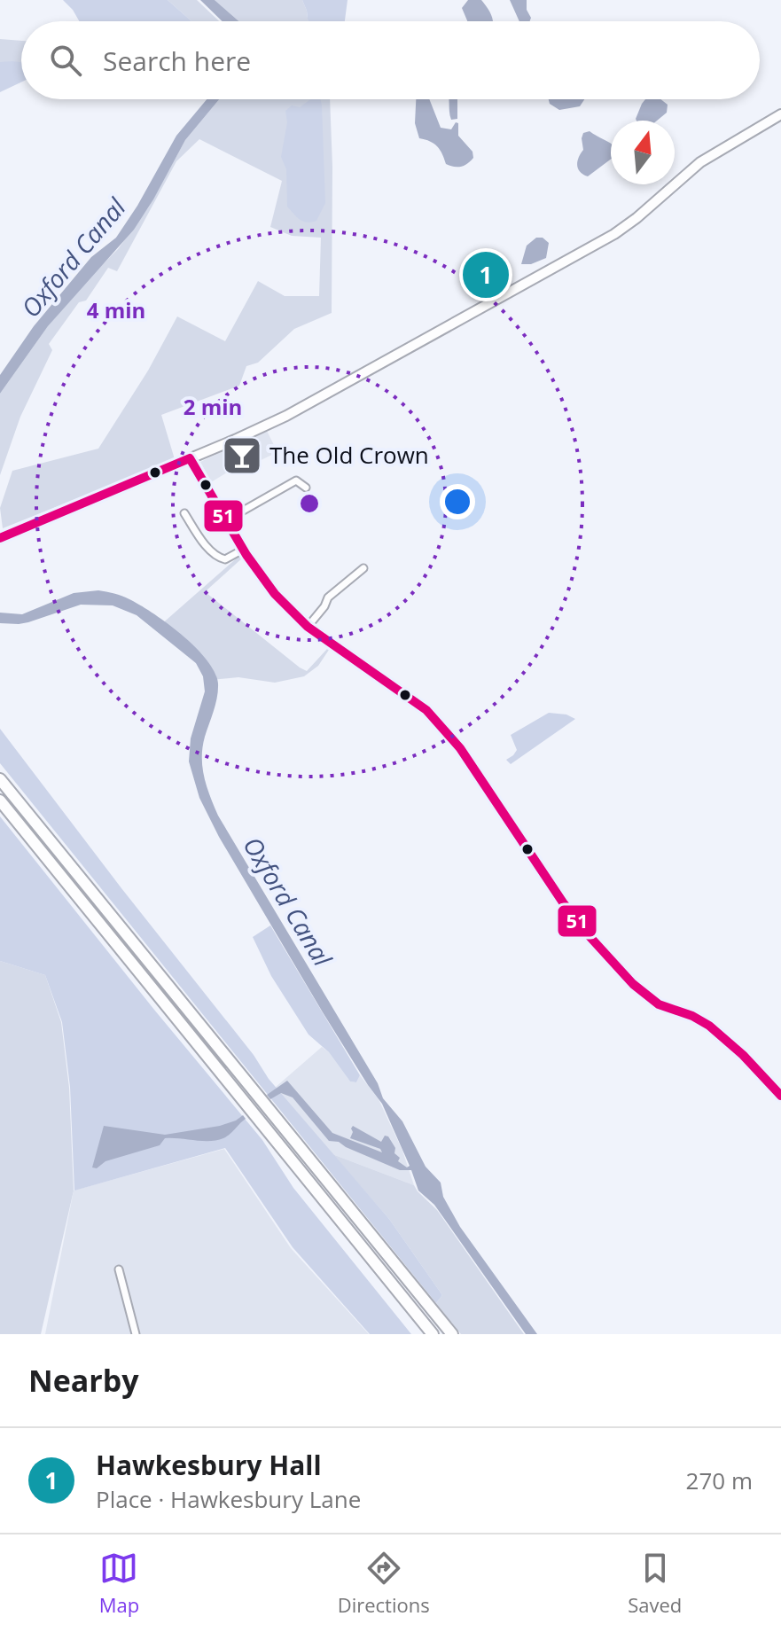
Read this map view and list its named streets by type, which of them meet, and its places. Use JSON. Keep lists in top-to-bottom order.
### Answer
{
  "water": ["Oxford Canal"],
  "places": {
    "bar": ["The Old Crown"]
  },
  "lines": ["transit line 51"],
  "north": "top",
  "page": {
    "search": "Search here",
    "pins": "1",
    "heading": "Nearby",
    "list": [
      {
        "mark": "1",
        "name": "Hawkesbury Hall",
        "note": "Place · Hawkesbury Lane",
        "value": "270 m"
      }
    ],
    "nav": ["Map", "Directions", "Saved"]
  },
  "rings": ["4 min", "2 min"]
}
